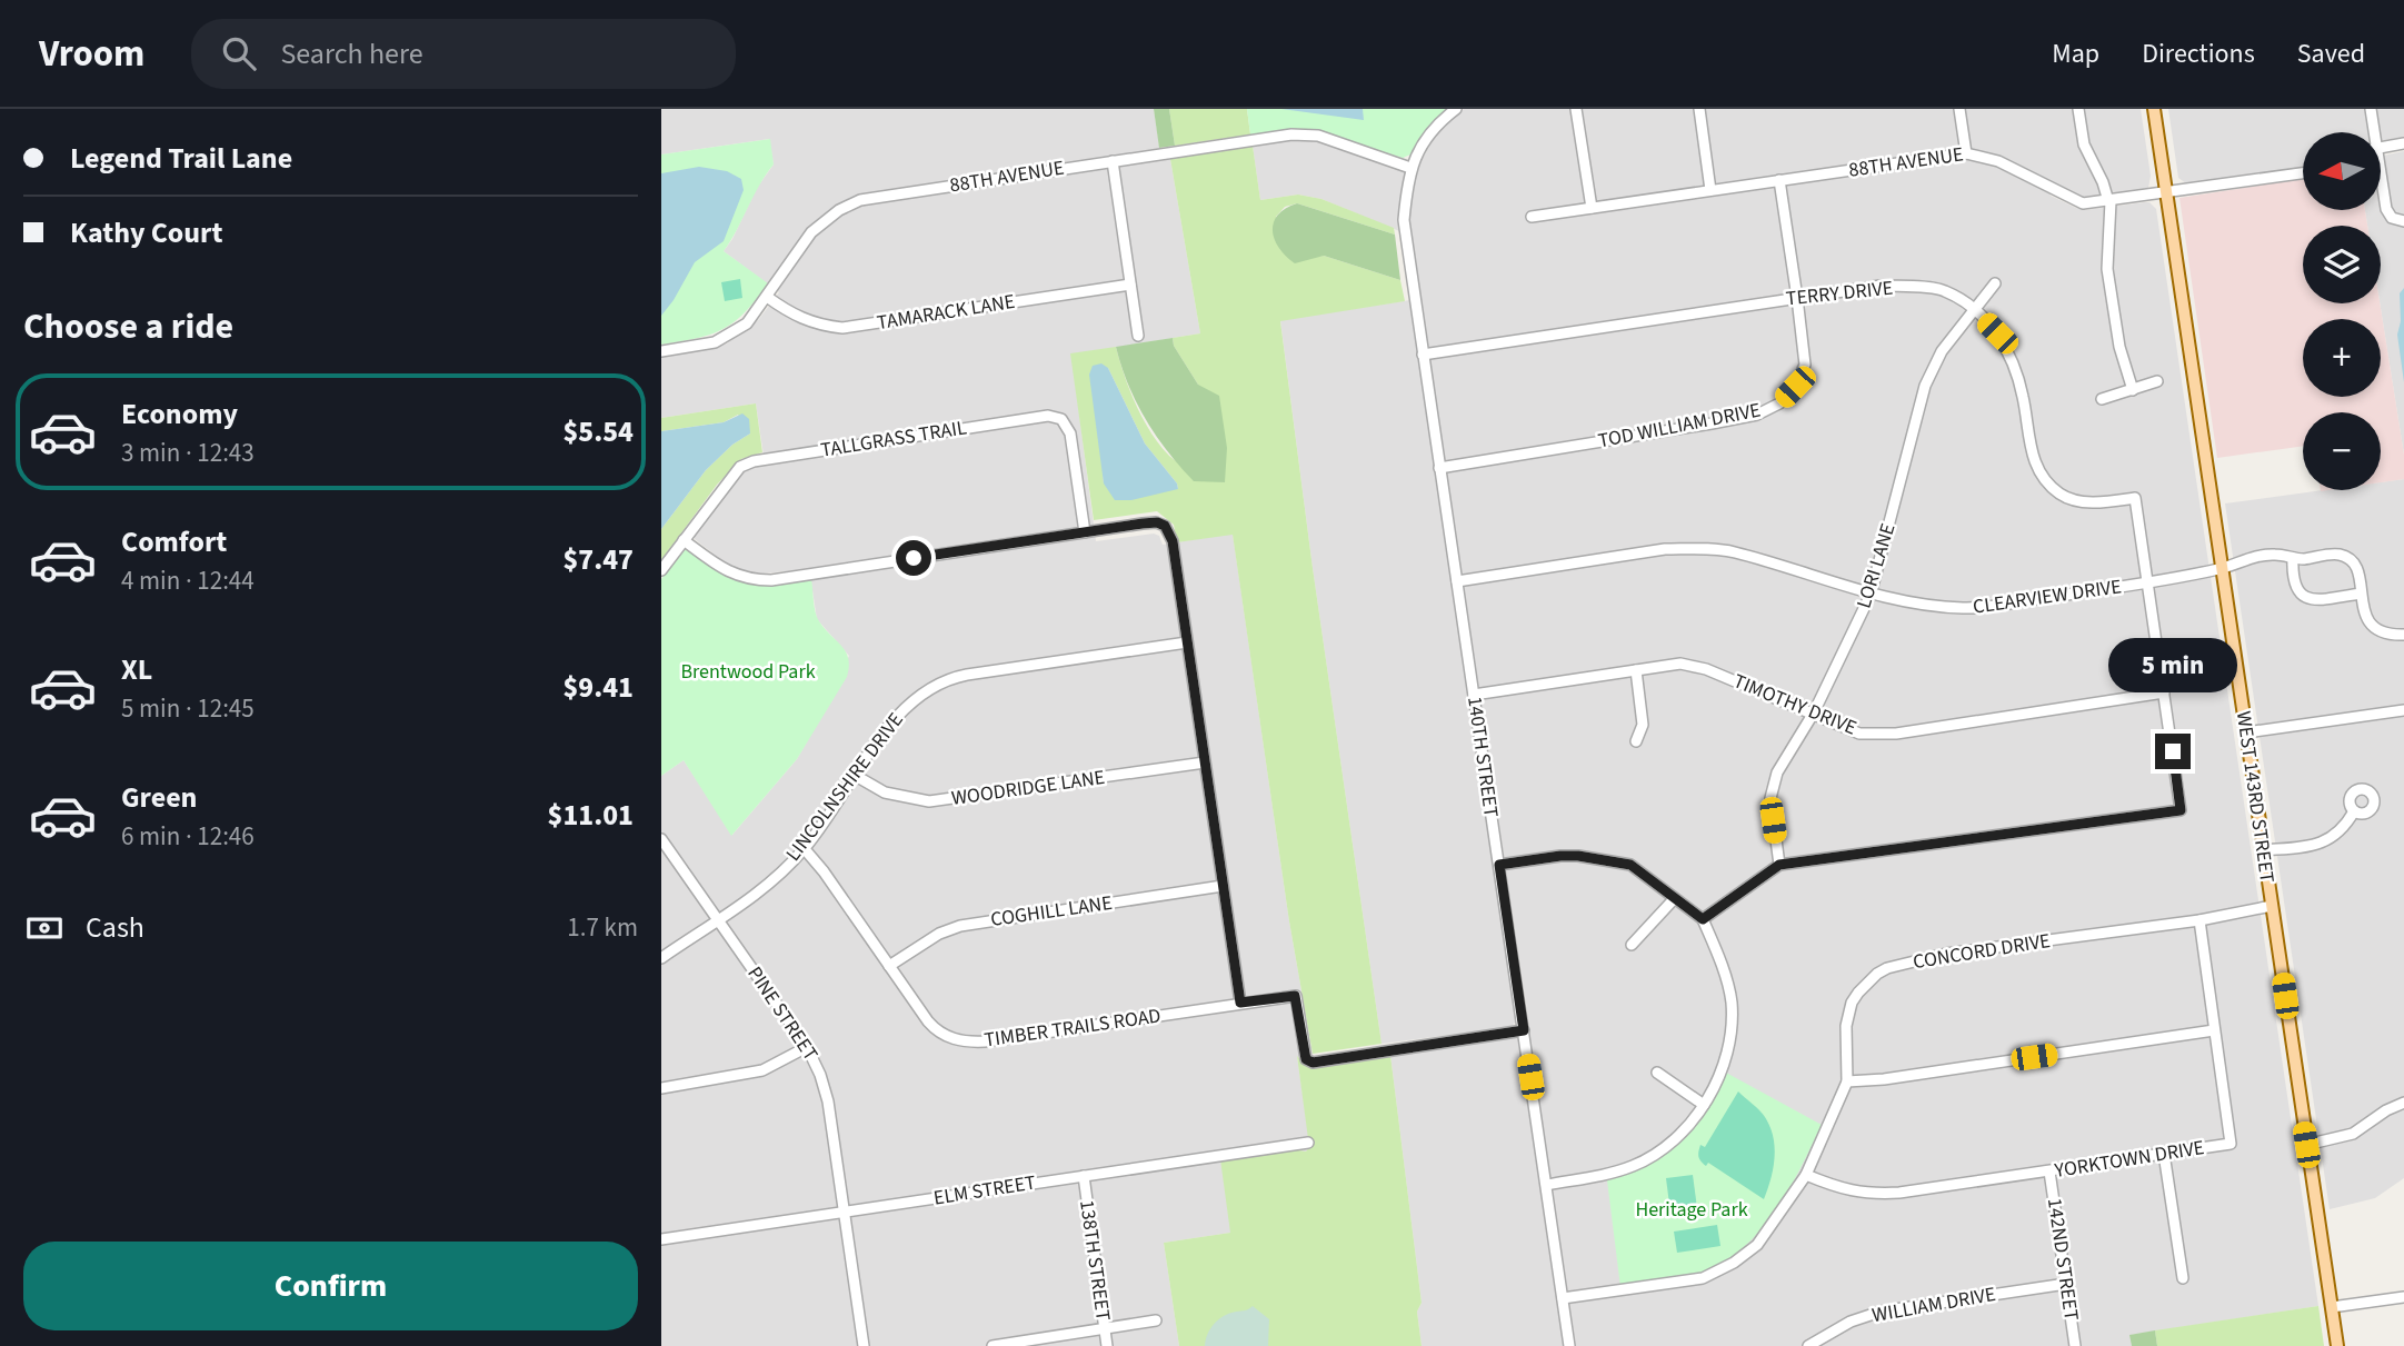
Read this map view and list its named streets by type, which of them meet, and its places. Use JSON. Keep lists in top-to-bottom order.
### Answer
{
  "streets": {
    "main road": ["WEST 143RD STREET"],
    "street": [
      "88TH AVENUE",
      "TERRY DRIVE",
      "TAMARACK LANE",
      "TOD WILLIAM DRIVE",
      "TALLGRASS TRAIL",
      "LORI LANE",
      "CLEARVIEW DRIVE",
      "TIMOTHY DRIVE",
      "140TH STREET",
      "LINCOLNSHIRE DRIVE",
      "WOODRIDGE LANE",
      "COGHILL LANE",
      "CONCORD DRIVE",
      "PINE STREET",
      "TIMBER TRAILS ROAD",
      "YORKTOWN DRIVE",
      "ELM STREET",
      "142ND STREET",
      "138TH STREET",
      "WILLIAM DRIVE"
    ]
  },
  "crossings": [
    ["88TH AVENUE", "TAMARACK LANE"],
    ["88TH AVENUE", "TOD WILLIAM DRIVE"],
    ["88TH AVENUE", "140TH STREET"],
    ["88TH AVENUE", "WEST 143RD STREET"],
    ["TERRY DRIVE", "TOD WILLIAM DRIVE"],
    ["TERRY DRIVE", "LORI LANE"],
    ["TERRY DRIVE", "CLEARVIEW DRIVE"],
    ["TERRY DRIVE", "140TH STREET"],
    ["TOD WILLIAM DRIVE", "140TH STREET"],
    ["LORI LANE", "CLEARVIEW DRIVE"],
    ["LORI LANE", "TIMOTHY DRIVE"],
    ["CLEARVIEW DRIVE", "140TH STREET"],
    ["CLEARVIEW DRIVE", "WEST 143RD STREET"],
    ["TIMOTHY DRIVE", "140TH STREET"],
    ["140TH STREET", "CONCORD DRIVE"],
    ["140TH STREET", "TIMBER TRAILS ROAD"],
    ["LINCOLNSHIRE DRIVE", "WOODRIDGE LANE"],
    ["LINCOLNSHIRE DRIVE", "PINE STREET"],
    ["LINCOLNSHIRE DRIVE", "TIMBER TRAILS ROAD"],
    ["WEST 143RD STREET", "CONCORD DRIVE"],
    ["COGHILL LANE", "TIMBER TRAILS ROAD"],
    ["CONCORD DRIVE", "YORKTOWN DRIVE"],
    ["PINE STREET", "ELM STREET"],
    ["YORKTOWN DRIVE", "142ND STREET"],
    ["ELM STREET", "138TH STREET"],
    ["142ND STREET", "WILLIAM DRIVE"]
  ],
  "parks": ["Brentwood Park", "Heritage Park"],
  "north": "left",
  "page": {
    "header": "Vroom",
    "search": "Search here",
    "nav": ["Map", "Directions", "Saved"],
    "banner": ["Legend Trail Lane", "Kathy Court"],
    "map_buttons": ["+", "−"],
    "heading": "Choose a ride",
    "list": [
      {
        "name": "Economy",
        "note": "3 min · 12:43",
        "value": "$5.54"
      },
      {
        "name": "Comfort",
        "note": "4 min · 12:44",
        "value": "$7.47"
      },
      {
        "name": "XL",
        "note": "5 min · 12:45",
        "value": "$9.41"
      },
      {
        "name": "Green",
        "note": "6 min · 12:46",
        "value": "$11.01"
      }
    ],
    "bubble": "5 min",
    "pay": ["Cash", "1.7 km"],
    "buttons": "Confirm"
  }
}
